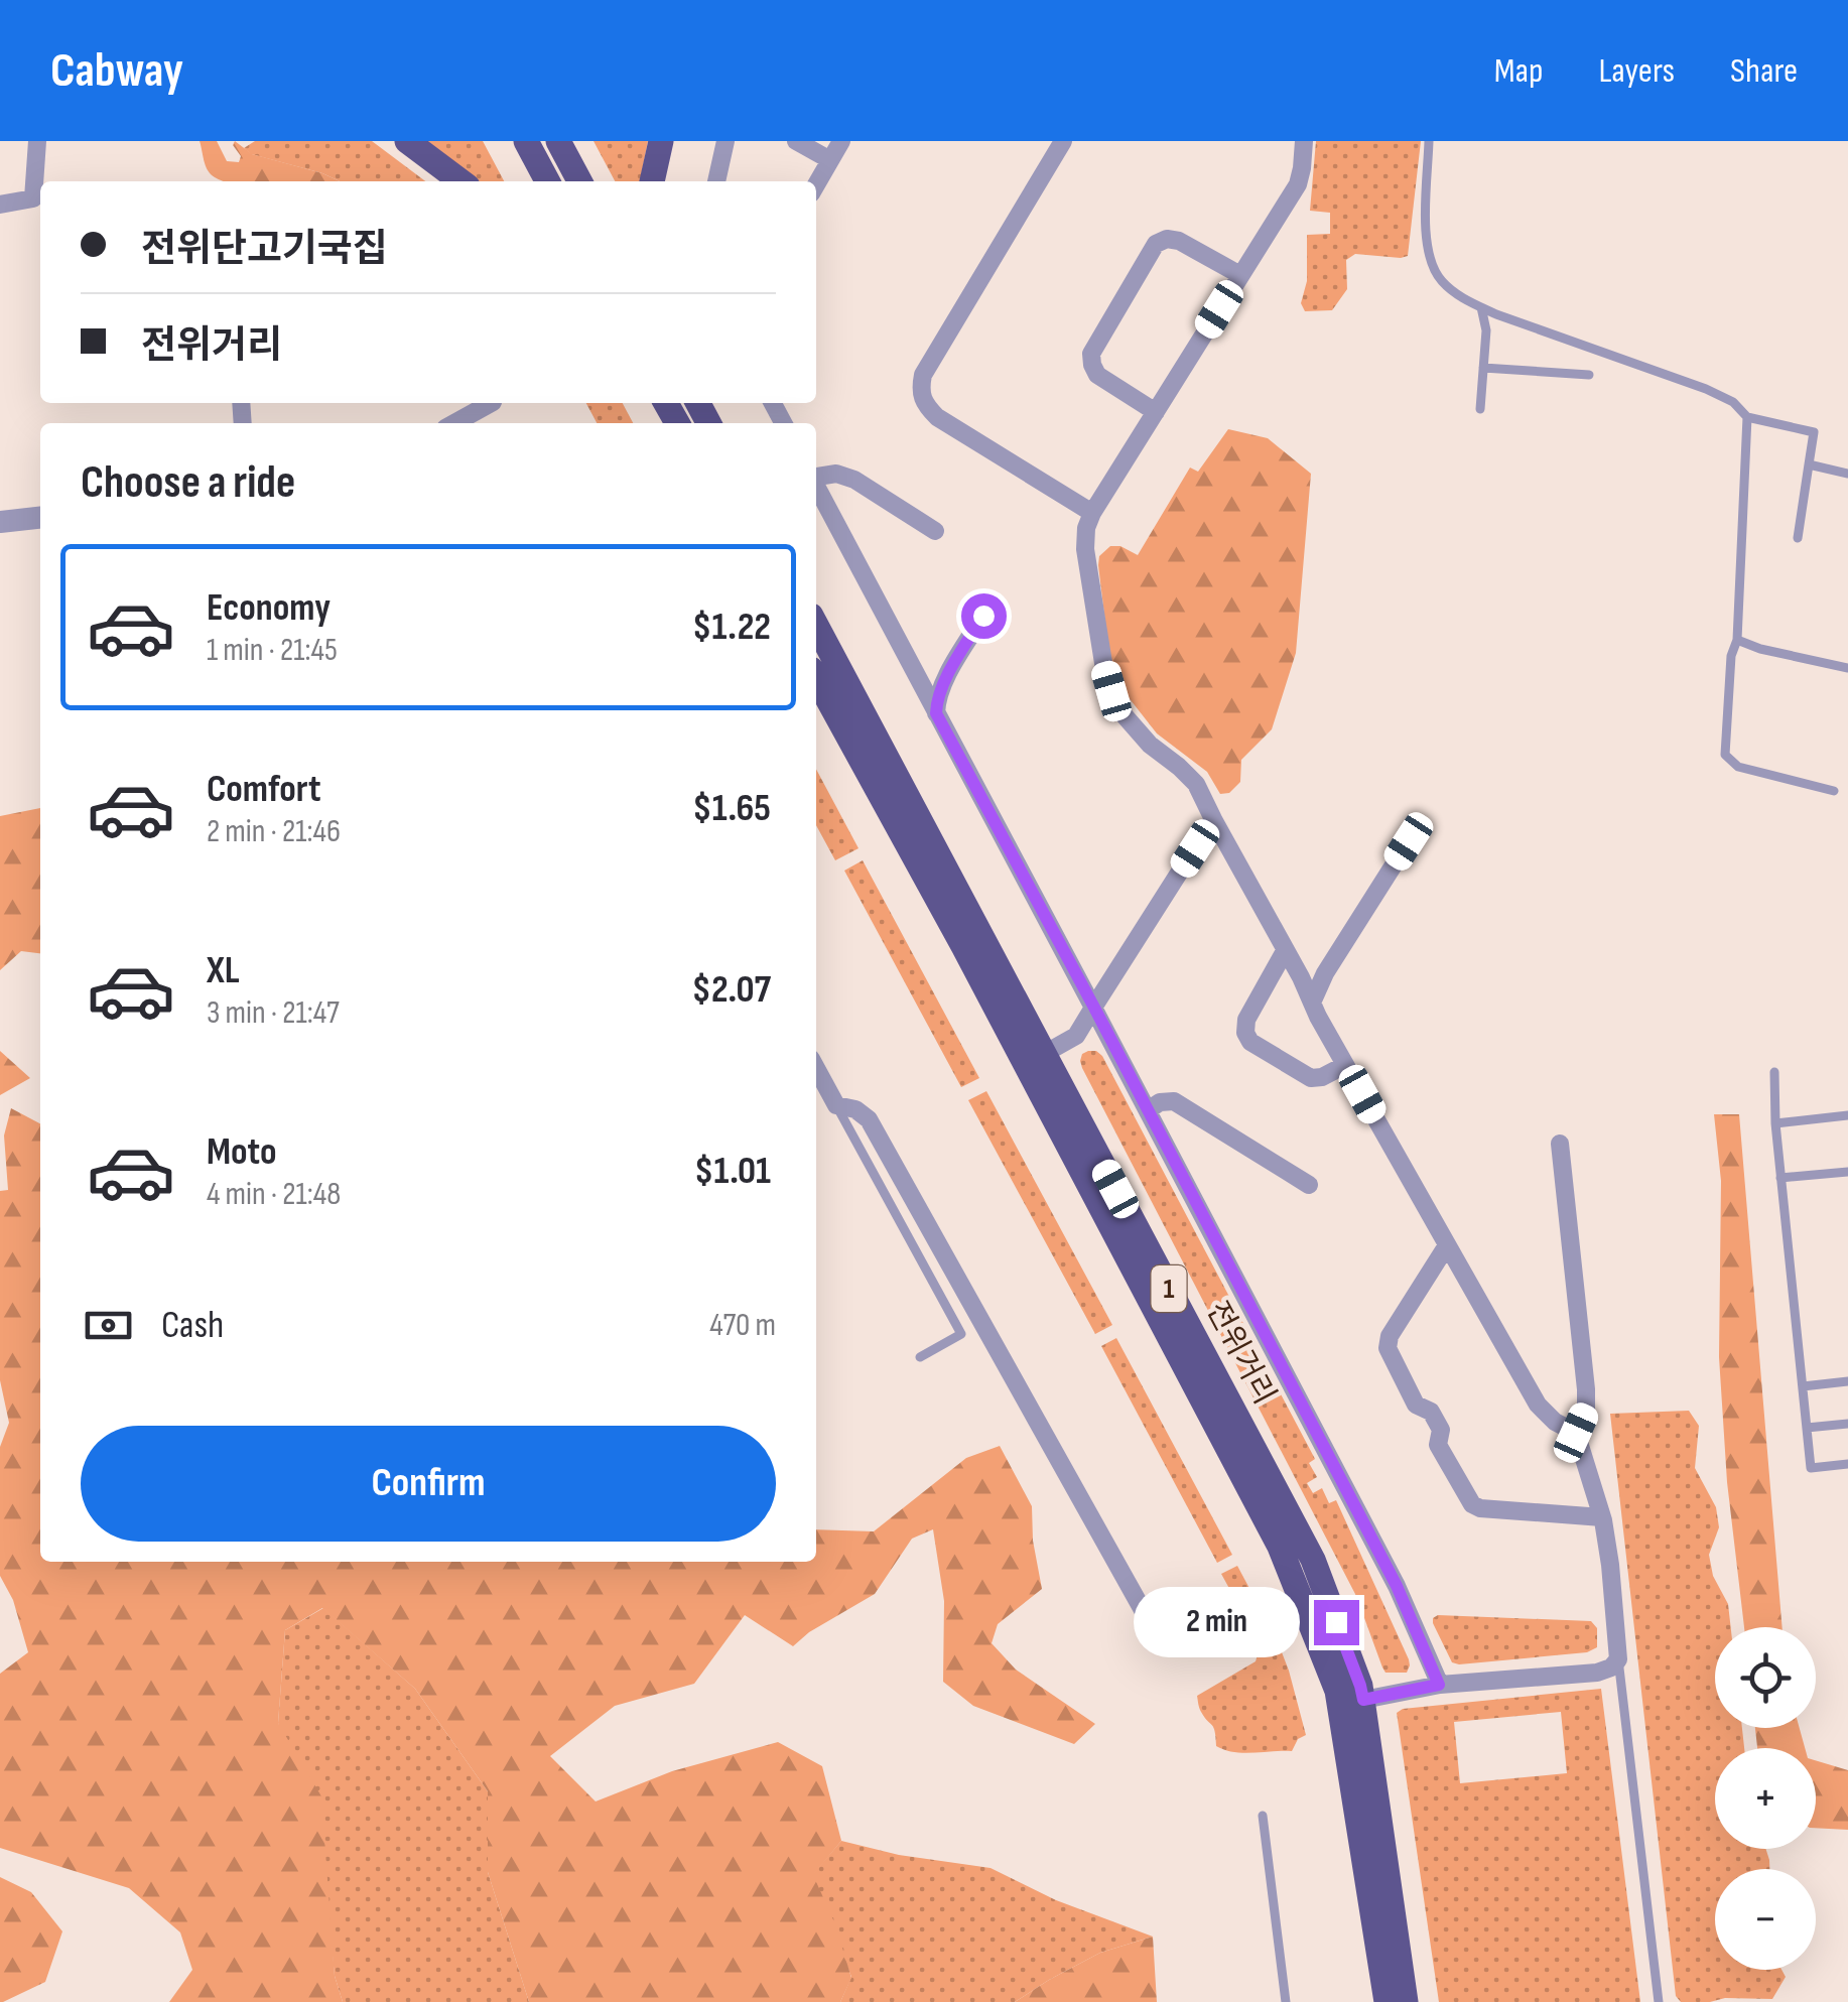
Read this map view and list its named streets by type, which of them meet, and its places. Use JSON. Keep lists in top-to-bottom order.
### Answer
{
  "streets": {
    "main road": ["1", "전위거리"]
  },
  "page": {
    "header": "Cabway",
    "nav": ["Map", "Layers", "Share"],
    "banner": ["전위단고기국집", "전위거리"],
    "heading": "Choose a ride",
    "list": [
      {
        "name": "Economy",
        "note": "1 min · 21:45",
        "value": "$1.22"
      },
      {
        "name": "Comfort",
        "note": "2 min · 21:46",
        "value": "$1.65"
      },
      {
        "name": "XL",
        "note": "3 min · 21:47",
        "value": "$2.07"
      },
      {
        "name": "Moto",
        "note": "4 min · 21:48",
        "value": "$1.01"
      }
    ],
    "pay": ["Cash", "470 m"],
    "buttons": "Confirm",
    "bubble": "2 min",
    "map_buttons": ["+", "−"]
  }
}
